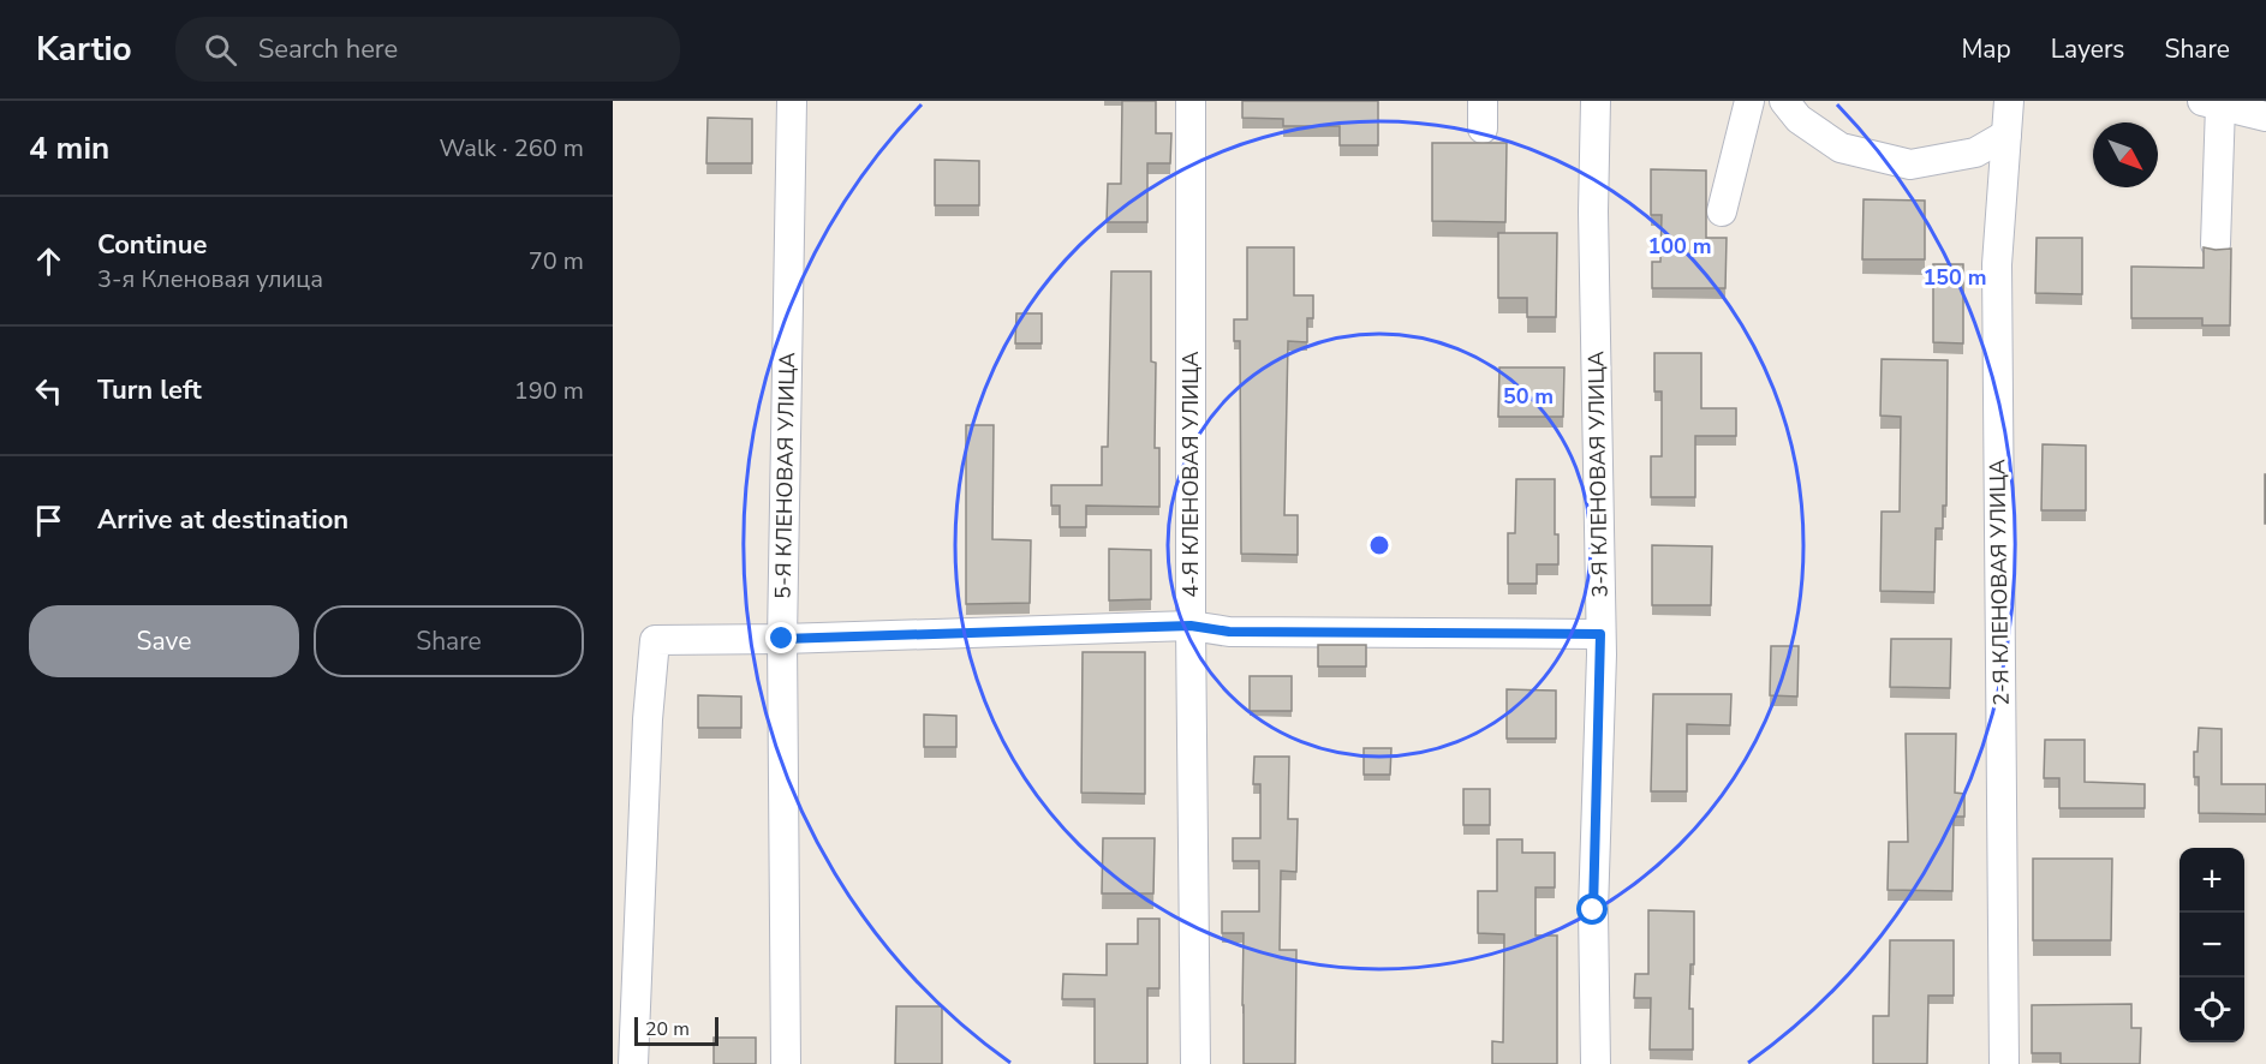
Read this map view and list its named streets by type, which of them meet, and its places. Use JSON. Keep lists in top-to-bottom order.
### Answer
{
  "streets": {
    "street": [
      "5-Я КЛЕНОВАЯ УЛИЦА",
      "4-Я КЛЕНОВАЯ УЛИЦА",
      "3-Я КЛЕНОВАЯ УЛИЦА",
      "2-Я КЛЕНОВАЯ УЛИЦА"
    ]
  },
  "scale_bar": "20 m",
  "north": "bottom right",
  "page": {
    "header": "Kartio",
    "search": "Search here",
    "nav": ["Map", "Layers", "Share"],
    "heading": ["4 min", "Walk · 260 m"],
    "list": [
      ["Continue", "3-я Кленовая улица", "70 m"],
      ["Turn left", "190 m"],
      "Arrive at destination"
    ],
    "buttons": ["Save", "Share"],
    "map_buttons": ["+", "−"],
    "scale": "20 m"
  },
  "rings": ["100 m", "150 m", "50 m"]
}
